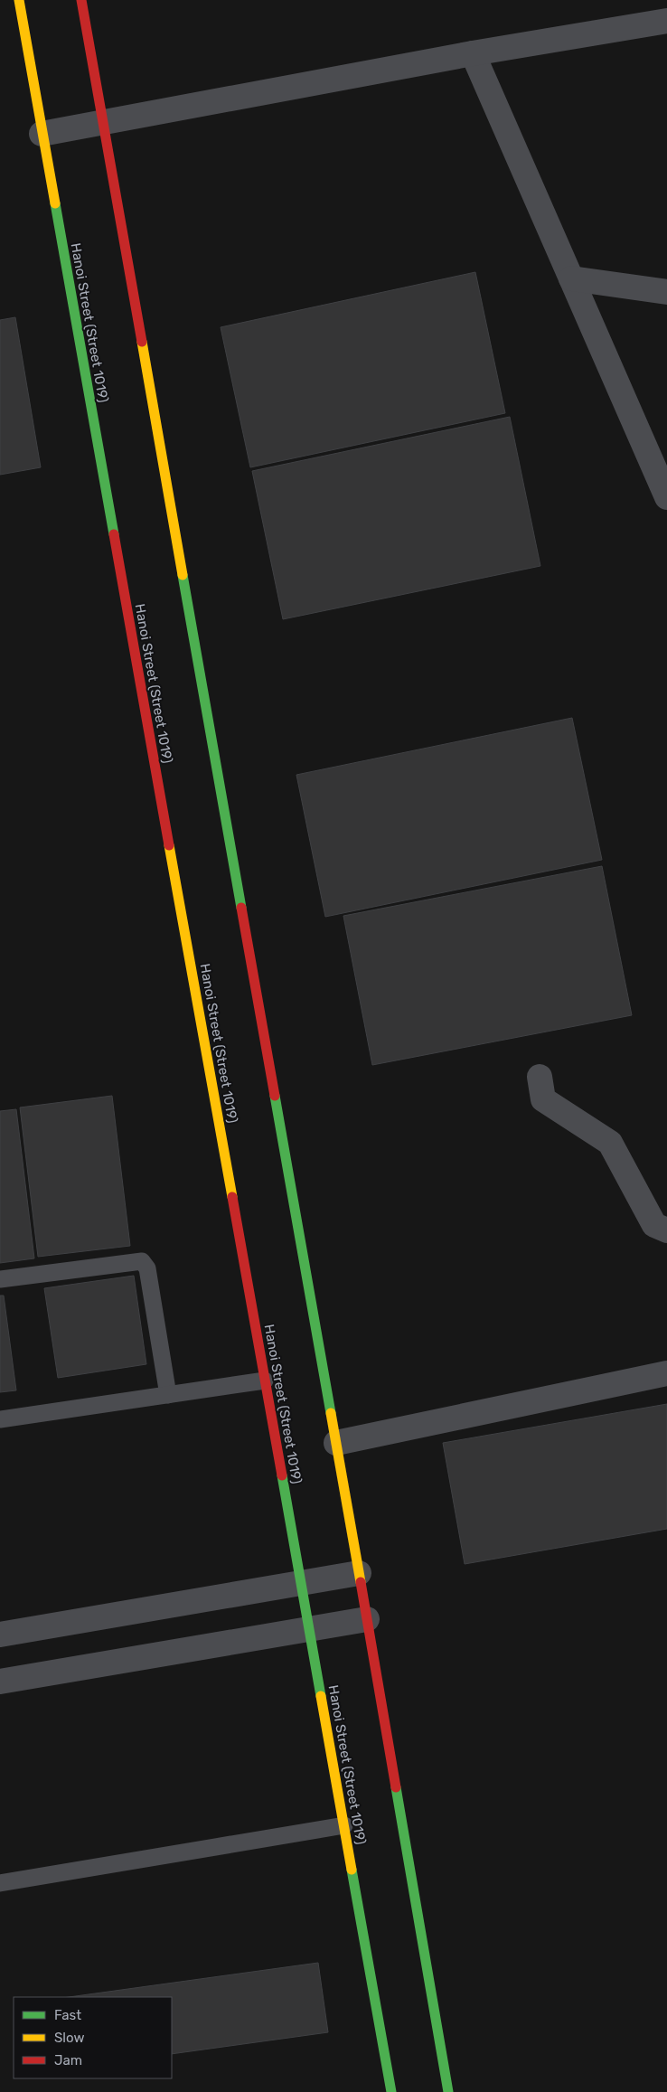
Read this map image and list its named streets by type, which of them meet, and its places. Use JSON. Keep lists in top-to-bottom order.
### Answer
{
  "streets": {
    "main road": ["Hanoi Street (Street 1019)"]
  },
  "legend": ["Fast", "Slow", "Jam"]
}
